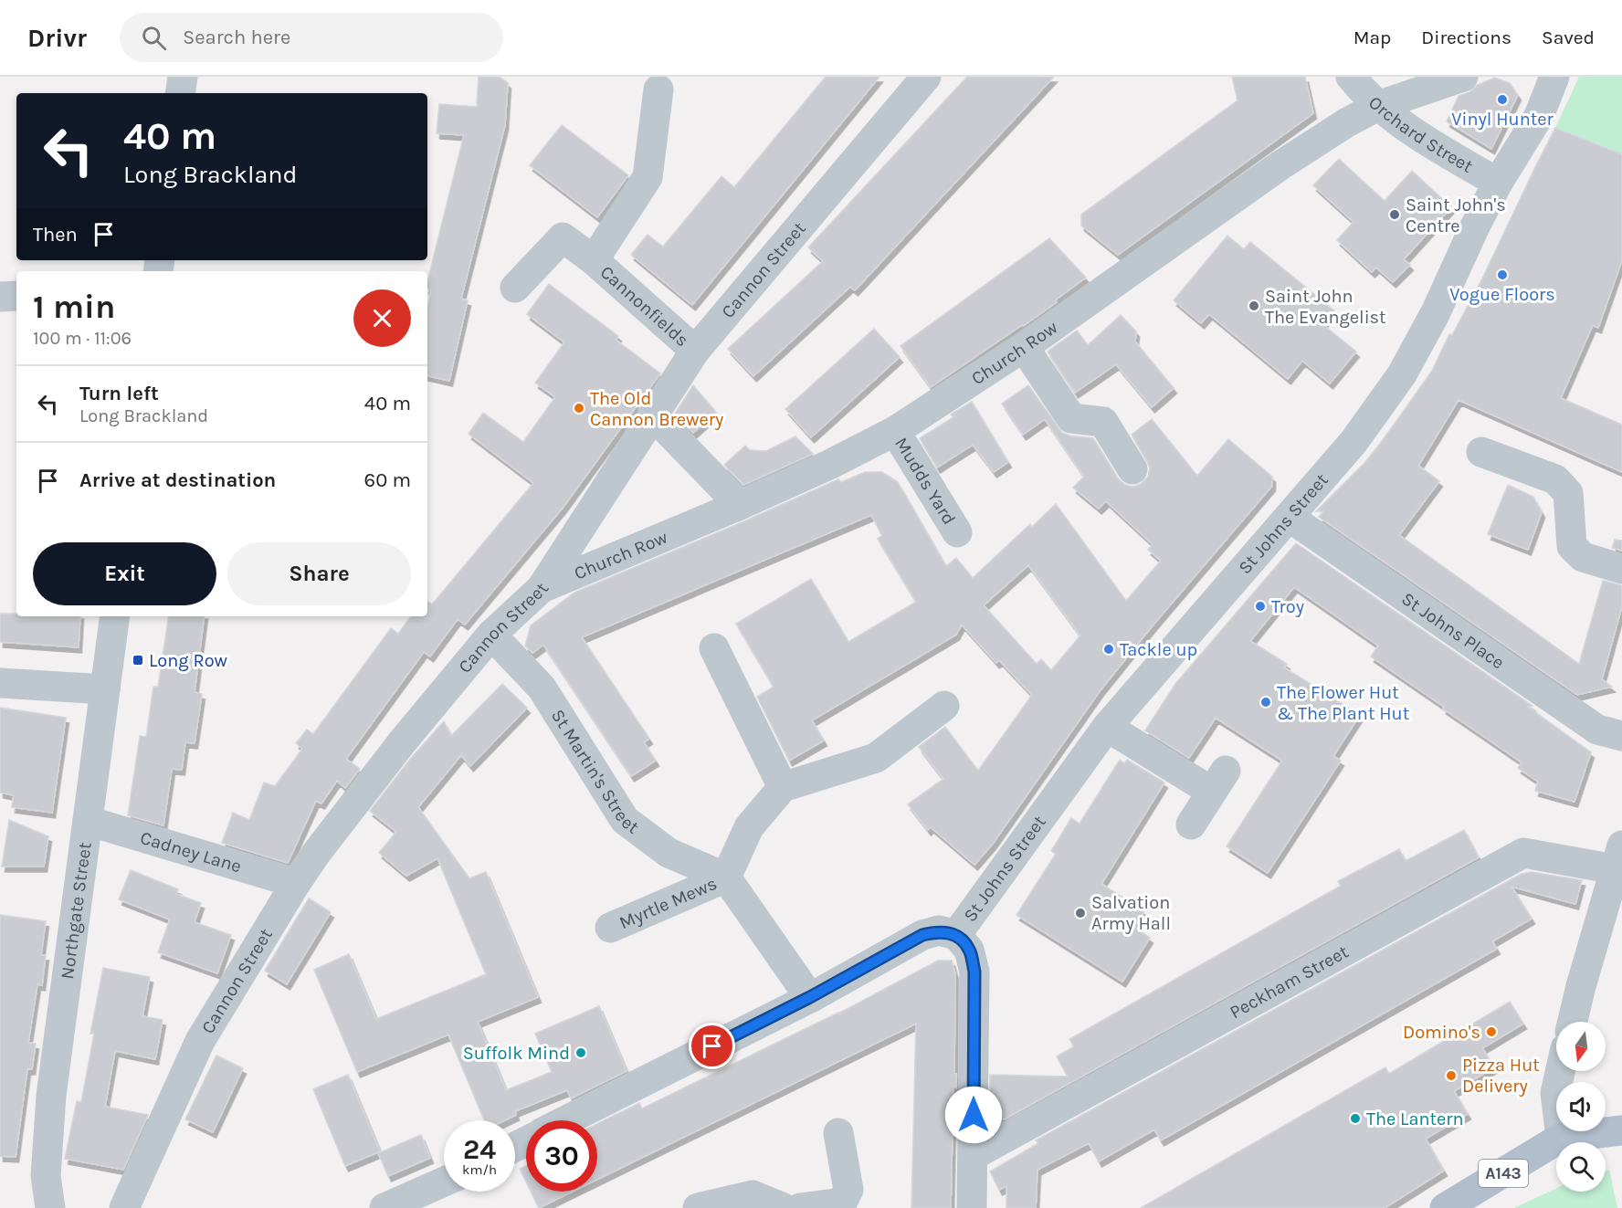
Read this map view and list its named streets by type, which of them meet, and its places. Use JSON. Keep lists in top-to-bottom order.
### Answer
{
  "streets": {
    "main road": ["A143"],
    "street": [
      "Orchard Street",
      "Cannon Street",
      "Cannonfields",
      "Church Row",
      "Mudds Yard",
      "St Johns Street",
      "St Johns Place",
      "St Martin's Street",
      "Cadney Lane",
      "Myrtle Mews",
      "Northgate Street",
      "Peckham Street"
    ]
  },
  "crossings": [
    ["Orchard Street", "Church Row"],
    ["Orchard Street", "St Johns Street"],
    ["Cannon Street", "Cannonfields"],
    ["Cannon Street", "Church Row"],
    ["Cannon Street", "St Martin's Street"],
    ["Cannon Street", "Cadney Lane"],
    ["Church Row", "Mudds Yard"],
    ["St Johns Street", "St Johns Place"],
    ["St Martin's Street", "Myrtle Mews"],
    ["Cadney Lane", "Northgate Street"]
  ],
  "places": {
    "other": [
      "Vinyl Hunter",
      "Saint John's Centre",
      "Vogue Floors",
      "Saint John The Evangelist",
      "The Old Cannon Brewery",
      "Troy",
      "Tackle up",
      "The Flower Hut & The Plant Hut",
      "Salvation Army Hall",
      "Domino's",
      "Suffolk Mind",
      "Pizza Hut Delivery",
      "The Lantern"
    ],
    "transit": ["Long Row"]
  },
  "north": "bottom",
  "page": {
    "header": "Drivr",
    "search": "Search here",
    "nav": ["Map", "Directions", "Saved"],
    "turn": ["40 m", "Long Brackland"],
    "then": "Then",
    "heading": ["1 min", "100 m · 11:06"],
    "list": [
      {
        "name": "Turn left",
        "note": "Long Brackland",
        "value": "40 m"
      },
      {
        "name": "Arrive at destination",
        "value": "60 m"
      }
    ],
    "buttons": ["Exit", "Share"],
    "speed": "24 km/h",
    "limit": "30"
  }
}
